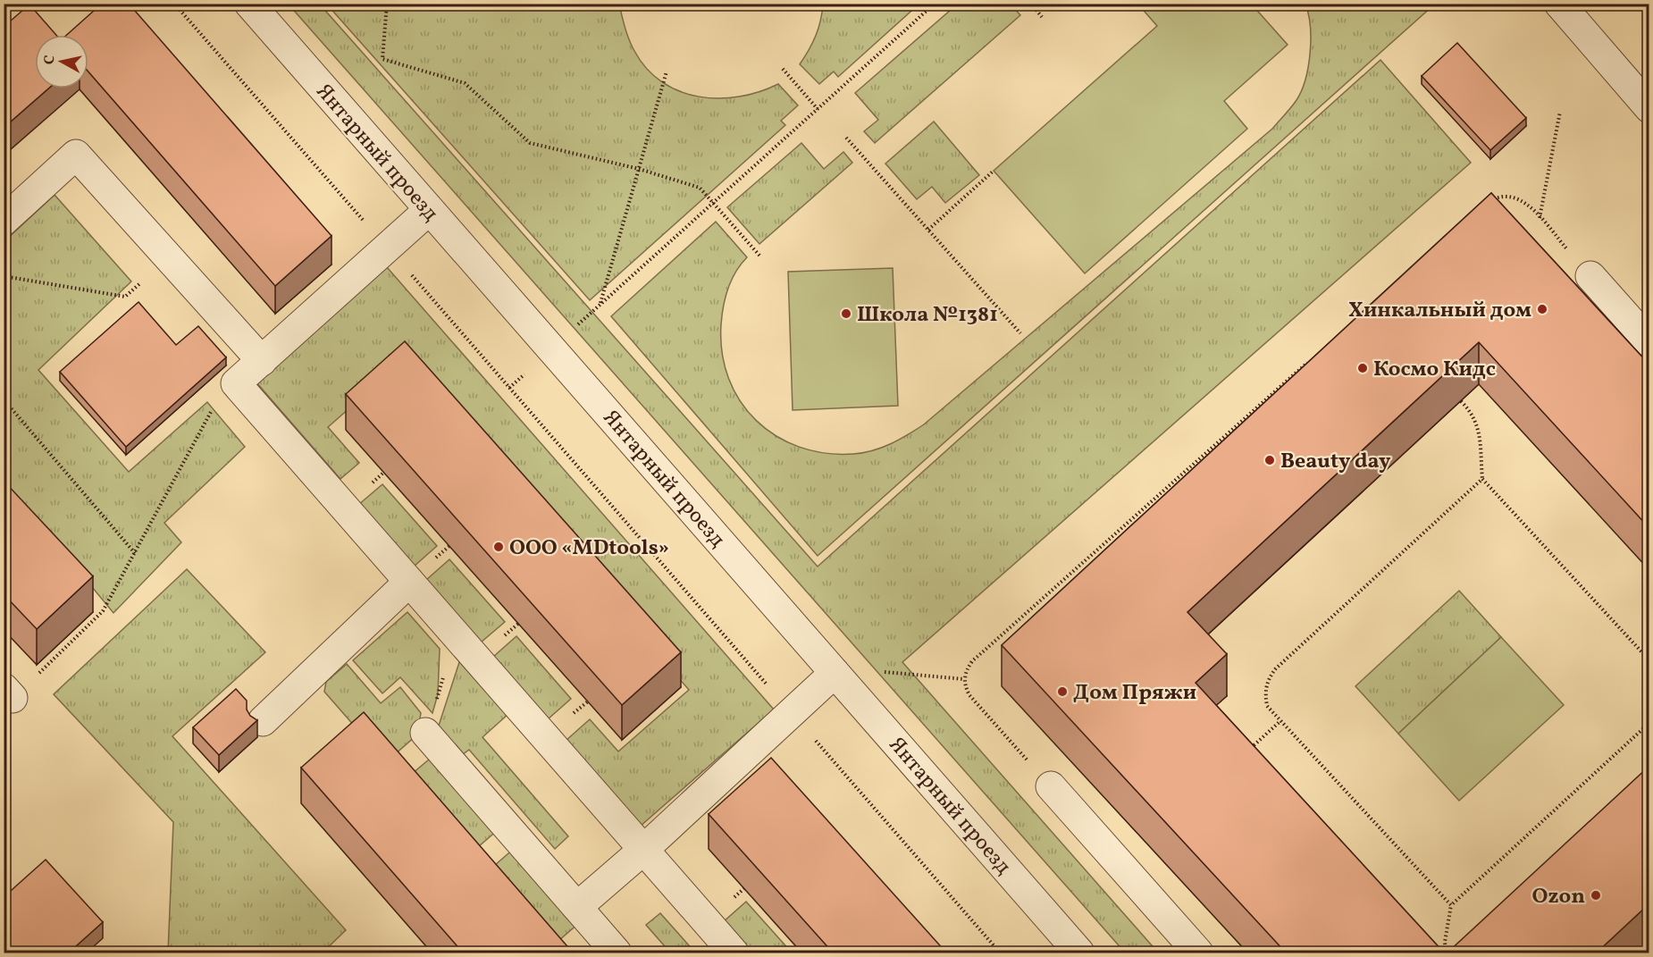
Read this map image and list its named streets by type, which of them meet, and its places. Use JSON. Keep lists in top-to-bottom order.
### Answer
{
  "streets": {
    "street": ["Янтарный проезд"]
  },
  "places": [
    "Хинкальный дом",
    "Школа №1381",
    "Космо Кидс",
    "Beauty day",
    "ООО «MDtools»",
    "Дом Пряжи",
    "Ozon"
  ],
  "north": "left"
}
